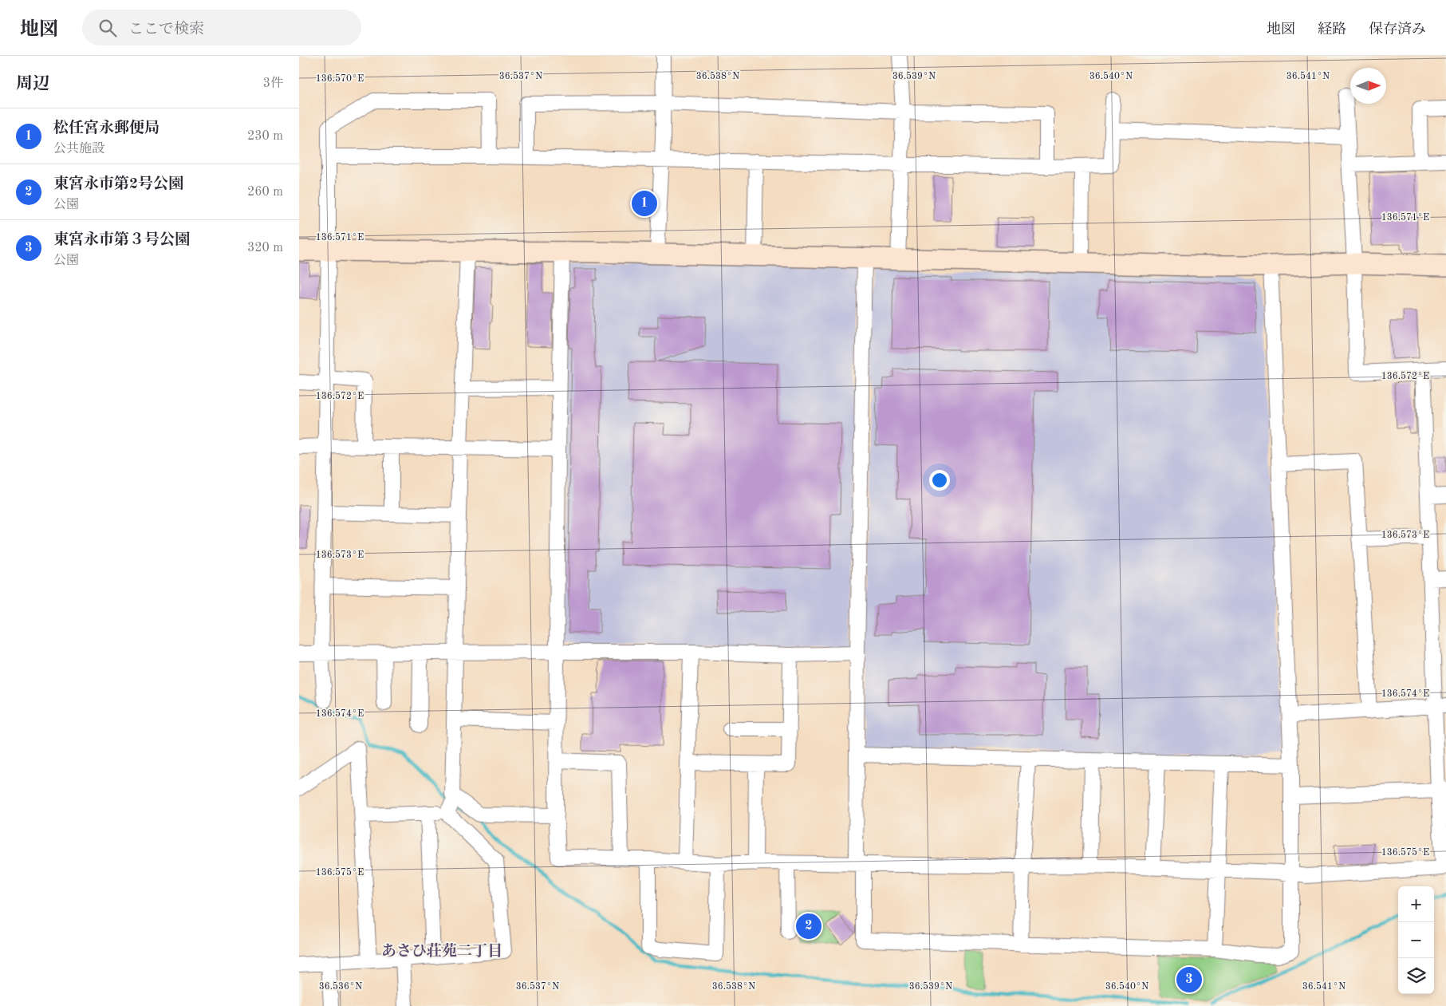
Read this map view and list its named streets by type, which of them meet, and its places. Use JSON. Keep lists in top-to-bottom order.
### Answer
{
  "districts": ["あさひ荘苑二丁目"],
  "north": "right",
  "page": {
    "header": "地図",
    "search": "ここで検索",
    "nav": ["地図", "経路", "保存済み"],
    "heading": ["周辺", "3件"],
    "list": [
      {
        "mark": "1",
        "name": "松任宮永郵便局",
        "note": "公共施設",
        "value": "230 m"
      },
      {
        "mark": "2",
        "name": "東宮永市第2号公園",
        "note": "公園",
        "value": "260 m"
      },
      {
        "mark": "3",
        "name": "東宮永市第３号公園",
        "note": "公園",
        "value": "320 m"
      }
    ],
    "pins": ["1", "2", "3"],
    "map_buttons": ["+", "−"]
  },
  "coordinates": [
    "36.537°N",
    "36.538°N",
    "36.539°N",
    "36.540°N",
    "36.541°N",
    "136.570°E",
    "136.571°E",
    "136.572°E",
    "136.573°E",
    "136.574°E",
    "136.575°E",
    "36.536°N"
  ]
}
